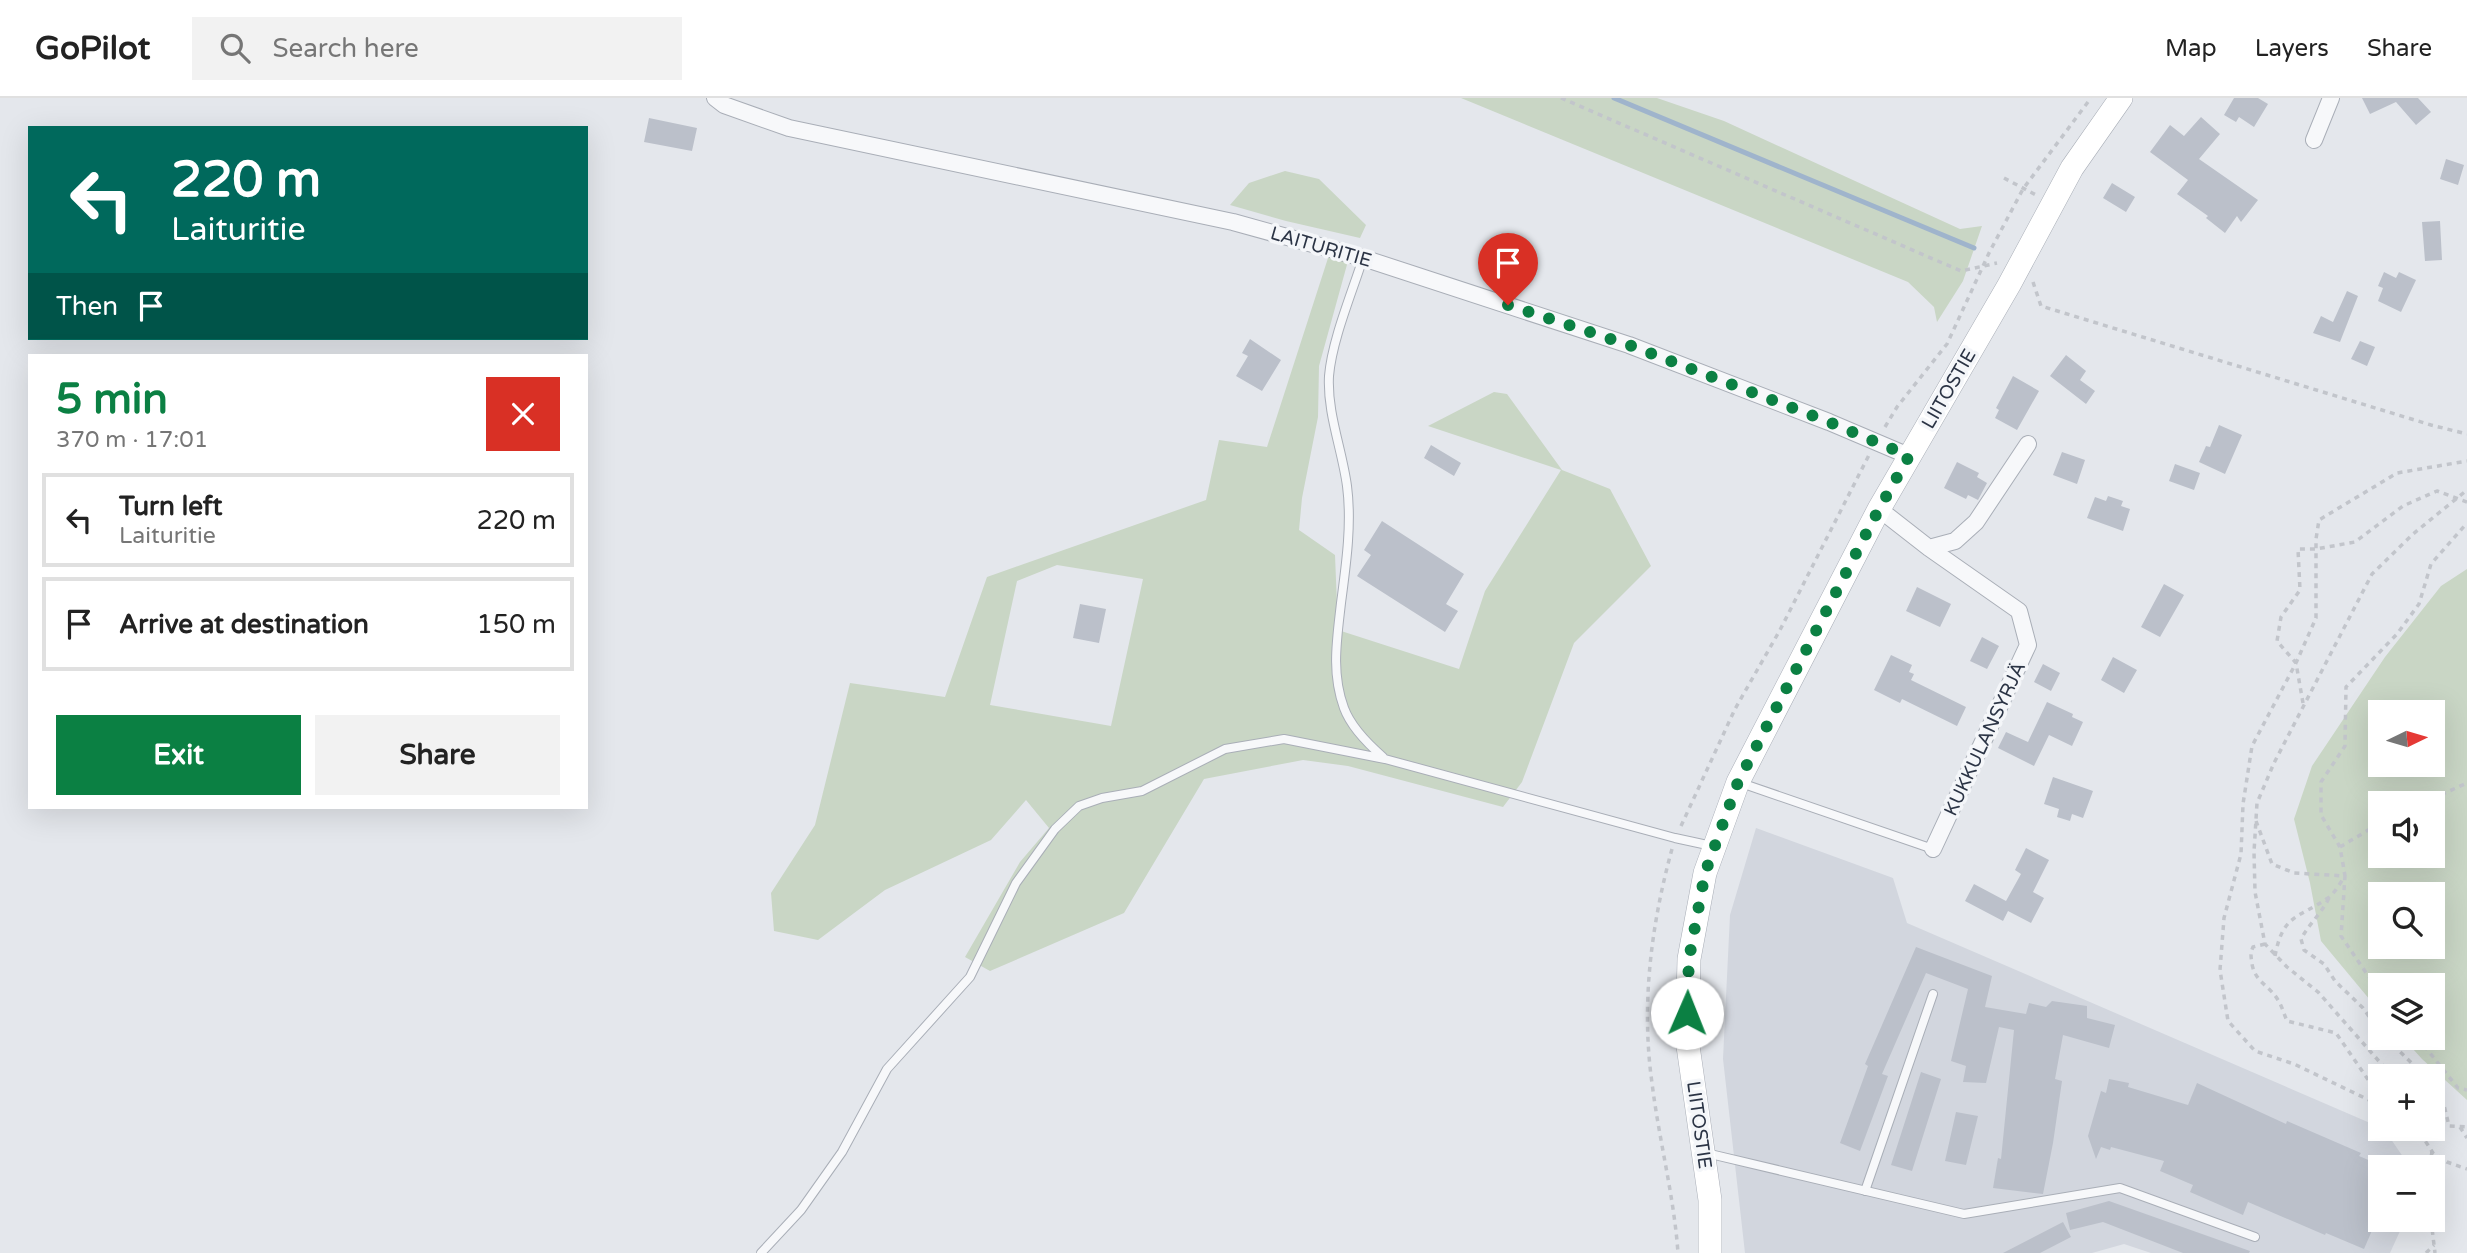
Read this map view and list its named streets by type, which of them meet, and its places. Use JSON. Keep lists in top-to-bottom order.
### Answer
{
  "streets": {
    "street": ["LAITURITIE", "LIITOSTIE", "KUKKULANSYRJÄ"]
  },
  "crossings": [
    ["LAITURITIE", "LIITOSTIE"],
    ["LIITOSTIE", "KUKKULANSYRJÄ"]
  ],
  "north": "right",
  "page": {
    "header": "GoPilot",
    "search": "Search here",
    "nav": ["Map", "Layers", "Share"],
    "turn": ["220 m", "Laituritie"],
    "then": "Then",
    "heading": ["5 min", "370 m · 17:01"],
    "list": [
      {
        "name": "Turn left",
        "note": "Laituritie",
        "value": "220 m"
      },
      {
        "name": "Arrive at destination",
        "value": "150 m"
      }
    ],
    "map_buttons": ["+", "−"],
    "buttons": ["Exit", "Share"]
  }
}
